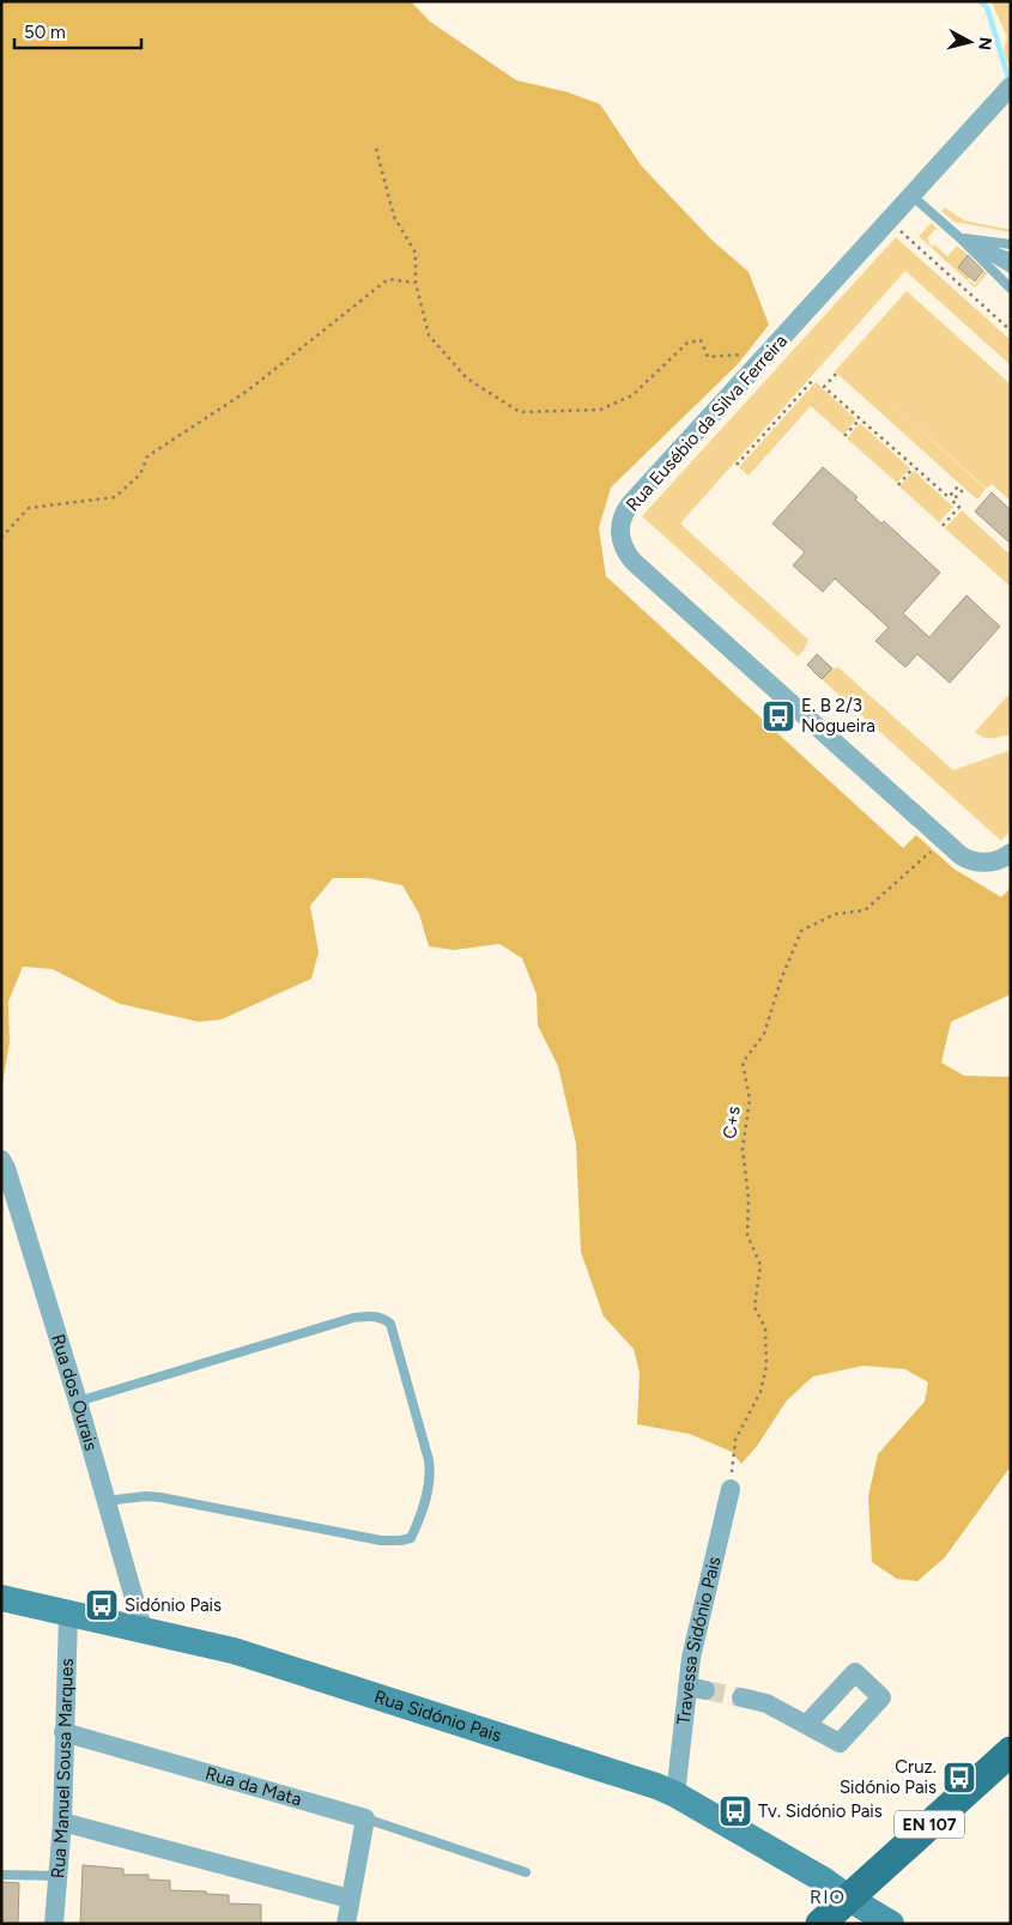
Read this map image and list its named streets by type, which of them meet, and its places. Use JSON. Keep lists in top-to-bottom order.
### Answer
{
  "streets": {
    "main road": ["Rua Sidónio Pais", "EN 107"],
    "street": [
      "Rua Eusébio da Silva Ferreira",
      "Rua dos Ourais",
      "Travessa Sidónio Pais",
      "Rua Manuel Sousa Marques",
      "Rua da Mata"
    ],
    "path": ["C+s"]
  },
  "crossings": [
    ["Rua Eusébio da Silva Ferreira", "C+s"],
    ["C+s", "Travessa Sidónio Pais"],
    ["Rua dos Ourais", "Rua Sidónio Pais"],
    ["Travessa Sidónio Pais", "Rua Sidónio Pais"],
    ["Rua Sidónio Pais", "Rua Manuel Sousa Marques"],
    ["Rua Sidónio Pais", "EN 107"],
    ["Rua Manuel Sousa Marques", "Rua da Mata"]
  ],
  "districts": ["RIO"],
  "places": {
    "bus stop": [
      "E. B 2/3 Nogueira",
      "Sidónio Pais",
      "Cruz. Sidónio Pais",
      "Tv. Sidónio Pais"
    ]
  },
  "scale_bar": "50 m",
  "north": "right"
}
